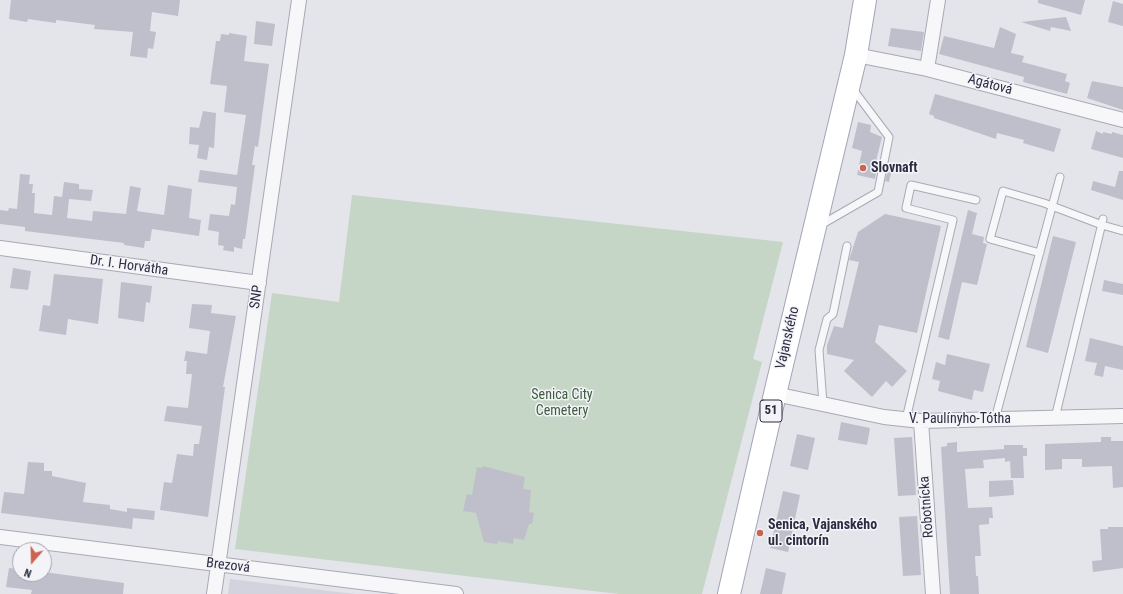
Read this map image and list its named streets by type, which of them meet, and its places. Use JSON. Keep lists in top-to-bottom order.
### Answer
{
  "streets": {
    "main road": ["Vajanského", "51"],
    "street": [
      "Agátová",
      "Dr. I. Horvátha",
      "SNP",
      "V. Paulínyho-Tótha",
      "Robotnícka",
      "Brezová"
    ]
  },
  "crossings": [
    ["Agátová", "51"],
    ["Dr. I. Horvátha", "SNP"],
    ["SNP", "Brezová"],
    ["Vajanského", "51"],
    ["Vajanského", "V. Paulínyho-Tótha"],
    ["V. Paulínyho-Tótha", "Robotnícka"]
  ],
  "parks": ["Senica City Cemetery"],
  "places": ["Slovnaft", "Senica, Vajanského ul. cintorín"],
  "north": "bottom"
}
